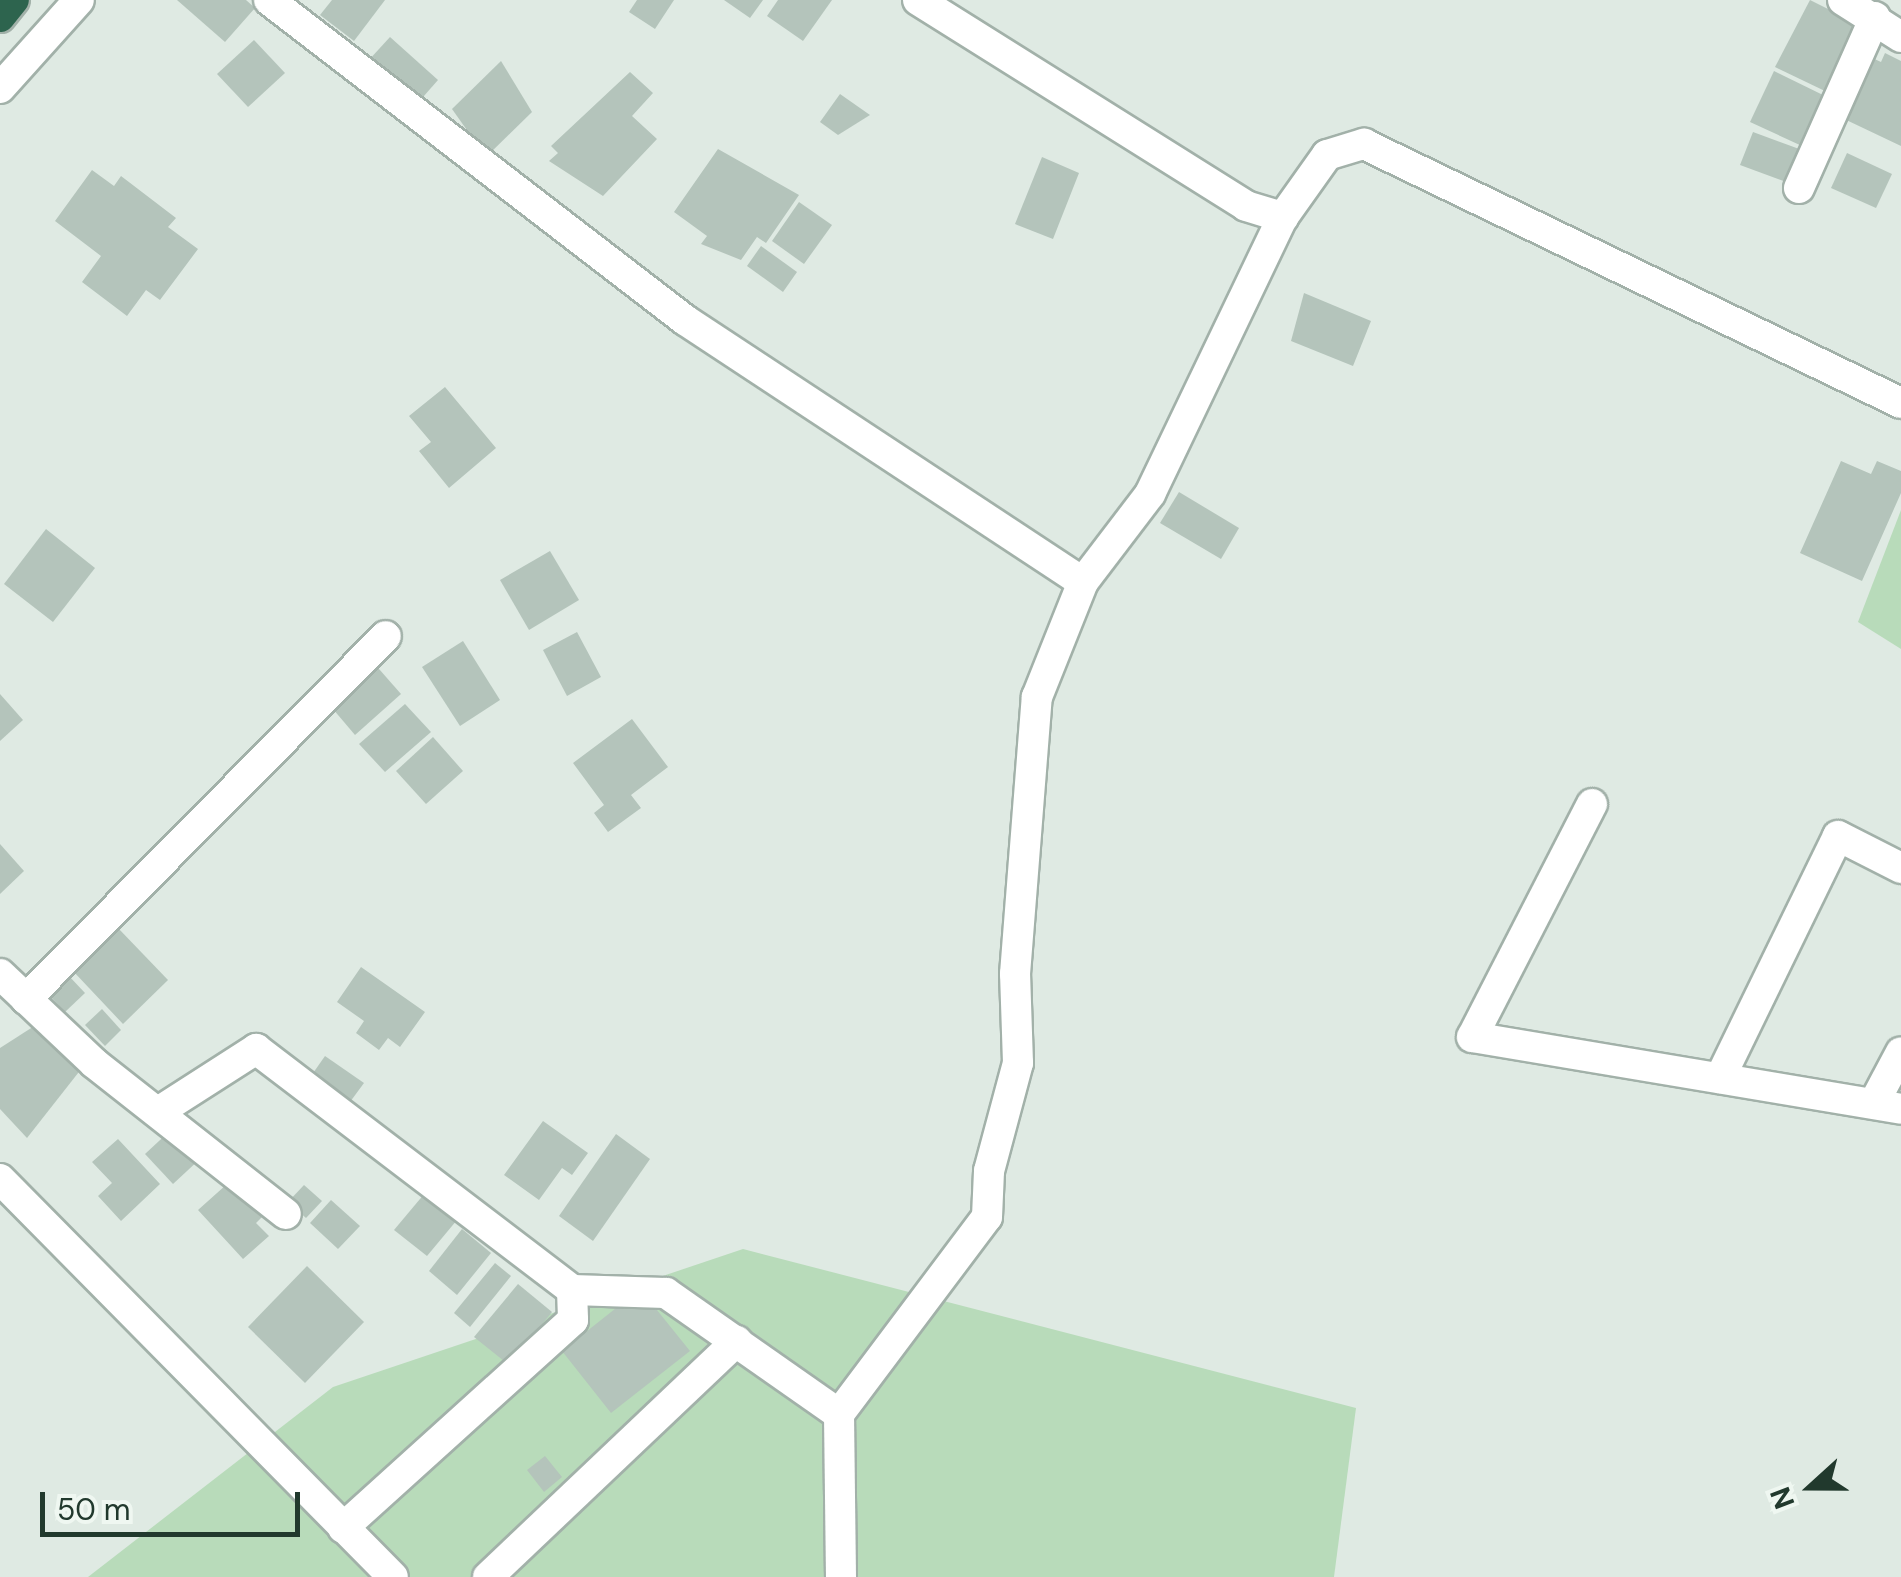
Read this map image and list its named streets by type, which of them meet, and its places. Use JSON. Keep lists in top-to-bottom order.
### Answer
{
  "scale_bar": "50 m",
  "north": "left"
}
